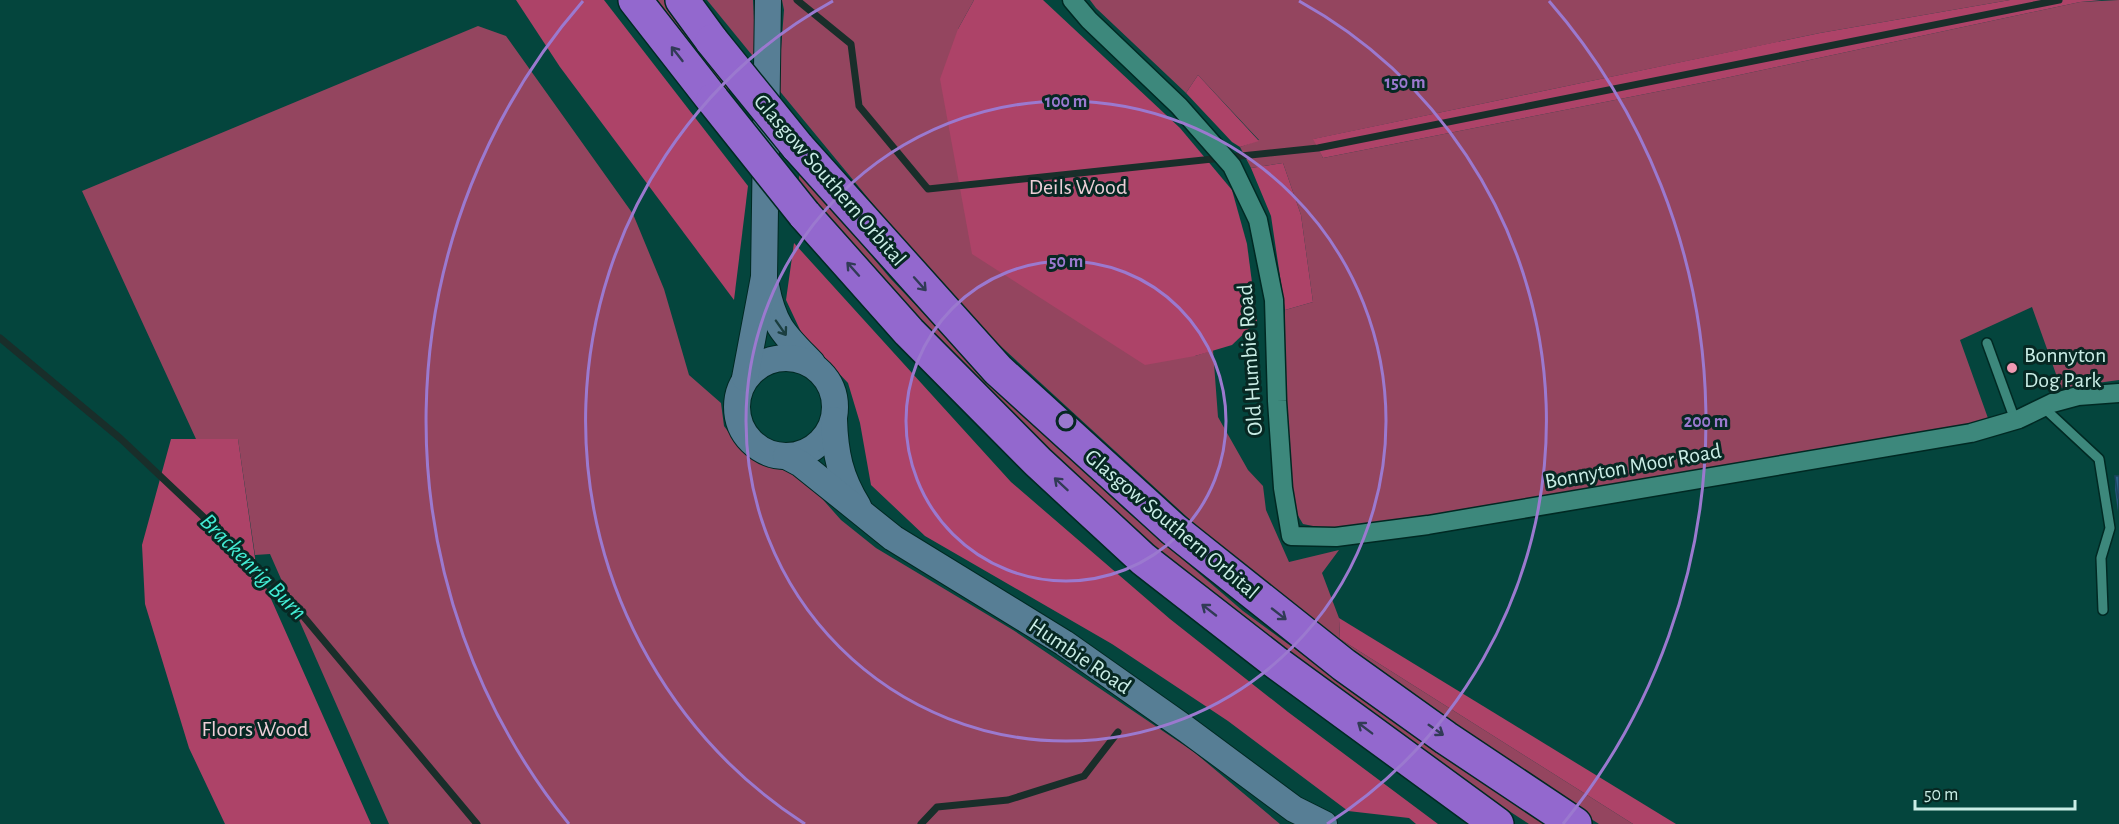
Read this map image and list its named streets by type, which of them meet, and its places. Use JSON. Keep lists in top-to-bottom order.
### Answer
{
  "streets": {
    "highway": ["Glasgow Southern Orbital"],
    "street": ["Old Humbie Road", "Bonnyton Moor Road", "Humbie Road"]
  },
  "crossings": [
    ["Old Humbie Road", "Bonnyton Moor Road"]
  ],
  "water": ["Brackenrig Burn"],
  "parks": ["Deils Wood", "Floors Wood"],
  "places": ["Bonnyton Dog Park"],
  "scale_bar": "50 m",
  "rings": [
    "150 m",
    "100 m",
    "50 m",
    "200 m"
  ]
}
